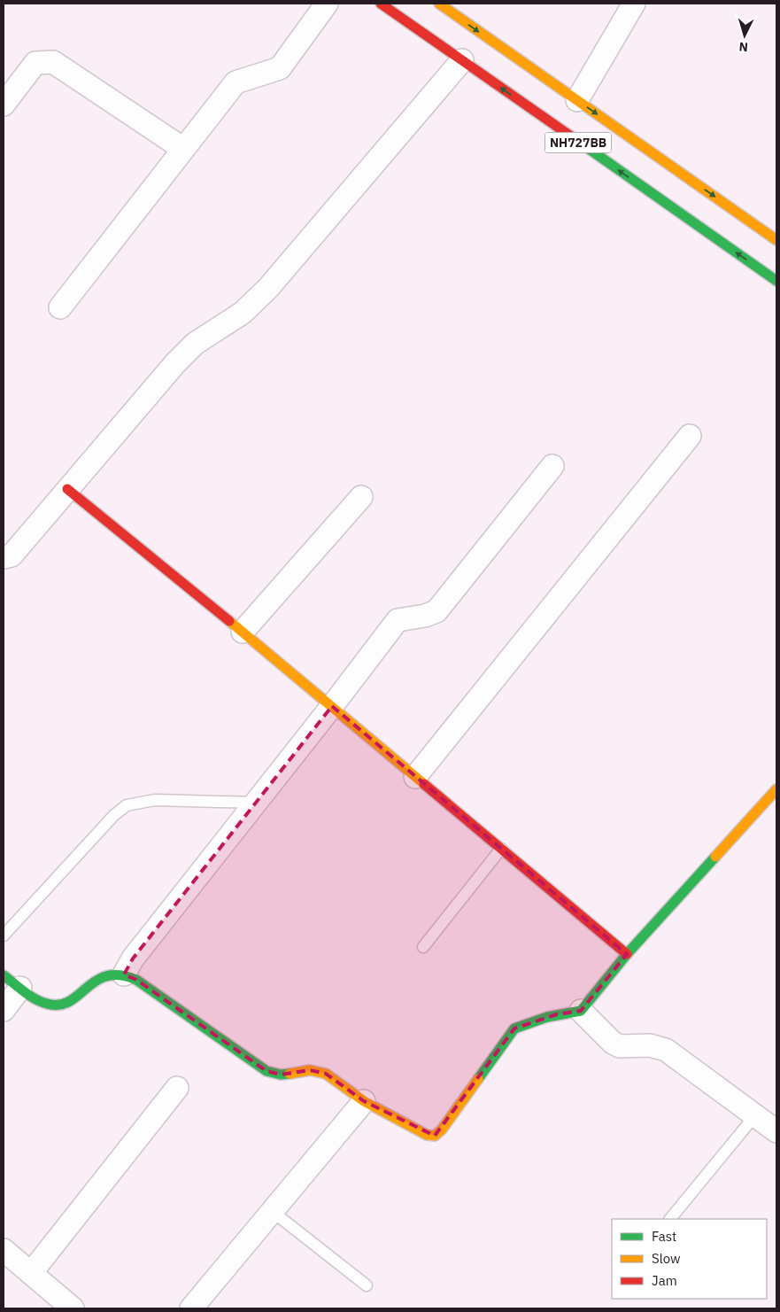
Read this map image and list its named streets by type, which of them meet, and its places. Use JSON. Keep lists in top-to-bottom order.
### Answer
{
  "streets": {
    "main road": ["NH727BB"]
  },
  "legend": ["Fast", "Slow", "Jam"],
  "north": "bottom"
}
